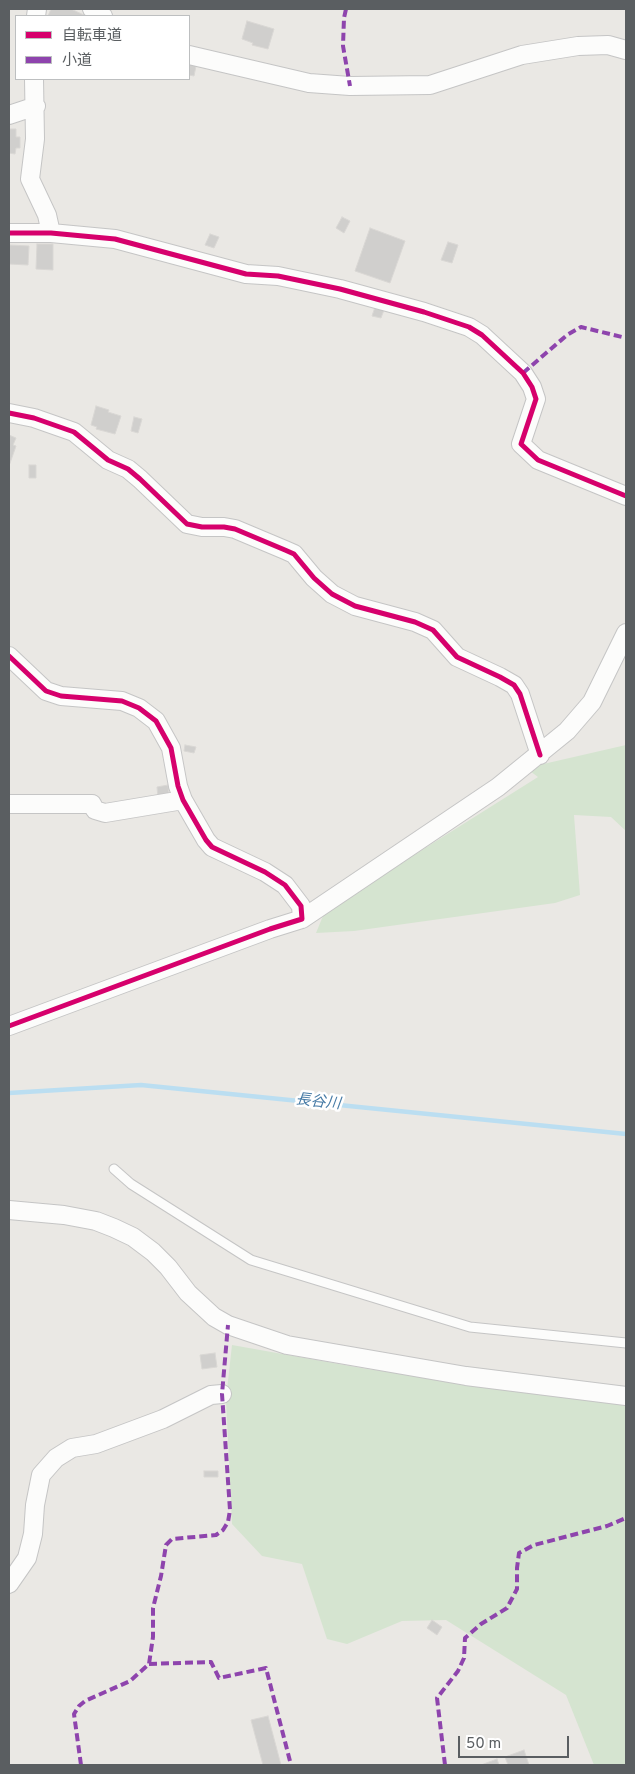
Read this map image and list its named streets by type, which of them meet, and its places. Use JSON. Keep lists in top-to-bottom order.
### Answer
{
  "water": ["長谷川"],
  "legend": ["自転車道", "小道"],
  "scale_bar": "50 m"
}
